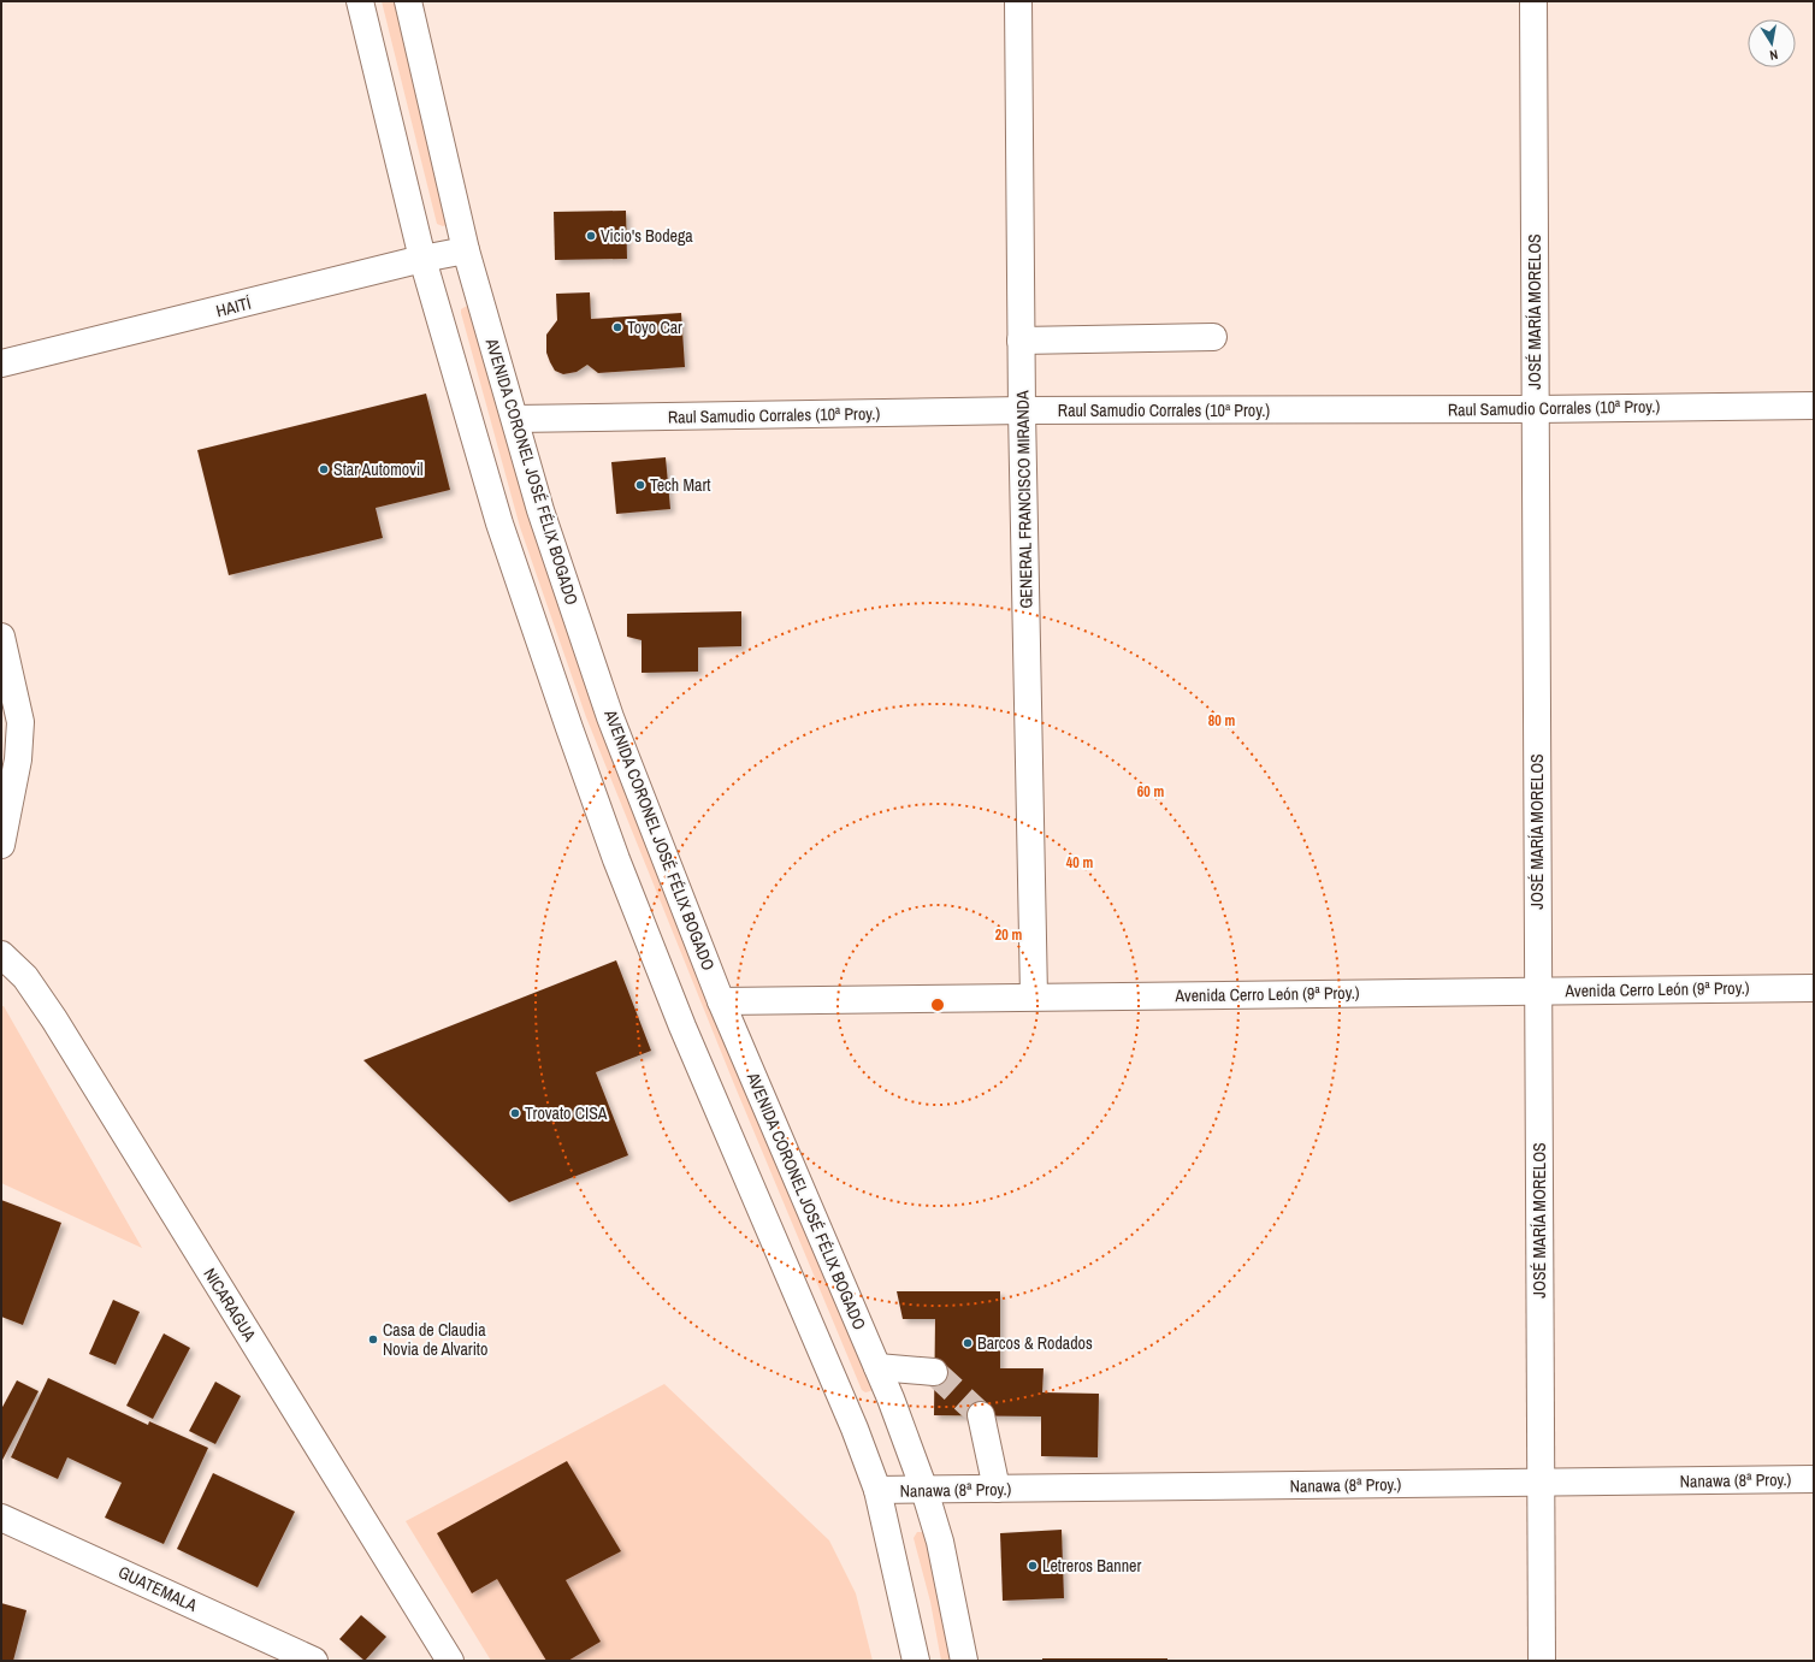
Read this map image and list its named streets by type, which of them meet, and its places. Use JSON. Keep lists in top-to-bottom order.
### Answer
{
  "streets": {
    "street": [
      "HAITÍ",
      "JOSÉ MARÍA MORELOS",
      "Raul Samudio Corrales (10ª Proy.)",
      "AVENIDA CORONEL JOSÉ FÉLIX BOGADO",
      "GENERAL FRANCISCO MIRANDA",
      "Avenida Cerro León (9ª Proy.)",
      "NICARAGUA",
      "Nanawa (8ª Proy.)",
      "GUATEMALA"
    ]
  },
  "crossings": [
    ["HAITÍ", "AVENIDA CORONEL JOSÉ FÉLIX BOGADO"],
    ["JOSÉ MARÍA MORELOS", "Raul Samudio Corrales (10ª Proy.)"],
    ["JOSÉ MARÍA MORELOS", "Avenida Cerro León (9ª Proy.)"],
    ["JOSÉ MARÍA MORELOS", "Nanawa (8ª Proy.)"],
    ["Raul Samudio Corrales (10ª Proy.)", "AVENIDA CORONEL JOSÉ FÉLIX BOGADO"],
    ["Raul Samudio Corrales (10ª Proy.)", "GENERAL FRANCISCO MIRANDA"],
    ["AVENIDA CORONEL JOSÉ FÉLIX BOGADO", "Avenida Cerro León (9ª Proy.)"],
    ["AVENIDA CORONEL JOSÉ FÉLIX BOGADO", "Nanawa (8ª Proy.)"],
    ["GENERAL FRANCISCO MIRANDA", "Avenida Cerro León (9ª Proy.)"]
  ],
  "places": [
    "Vicio's Bodega",
    "Toyo Car",
    "Star Automovil",
    "Tech Mart",
    "Trovato CISA",
    "Casa de Claudia Novia de Alvarito",
    "Barcos & Rodados",
    "Letreros Banner"
  ],
  "north": "bottom",
  "rings": [
    "80 m",
    "60 m",
    "40 m",
    "20 m"
  ]
}
